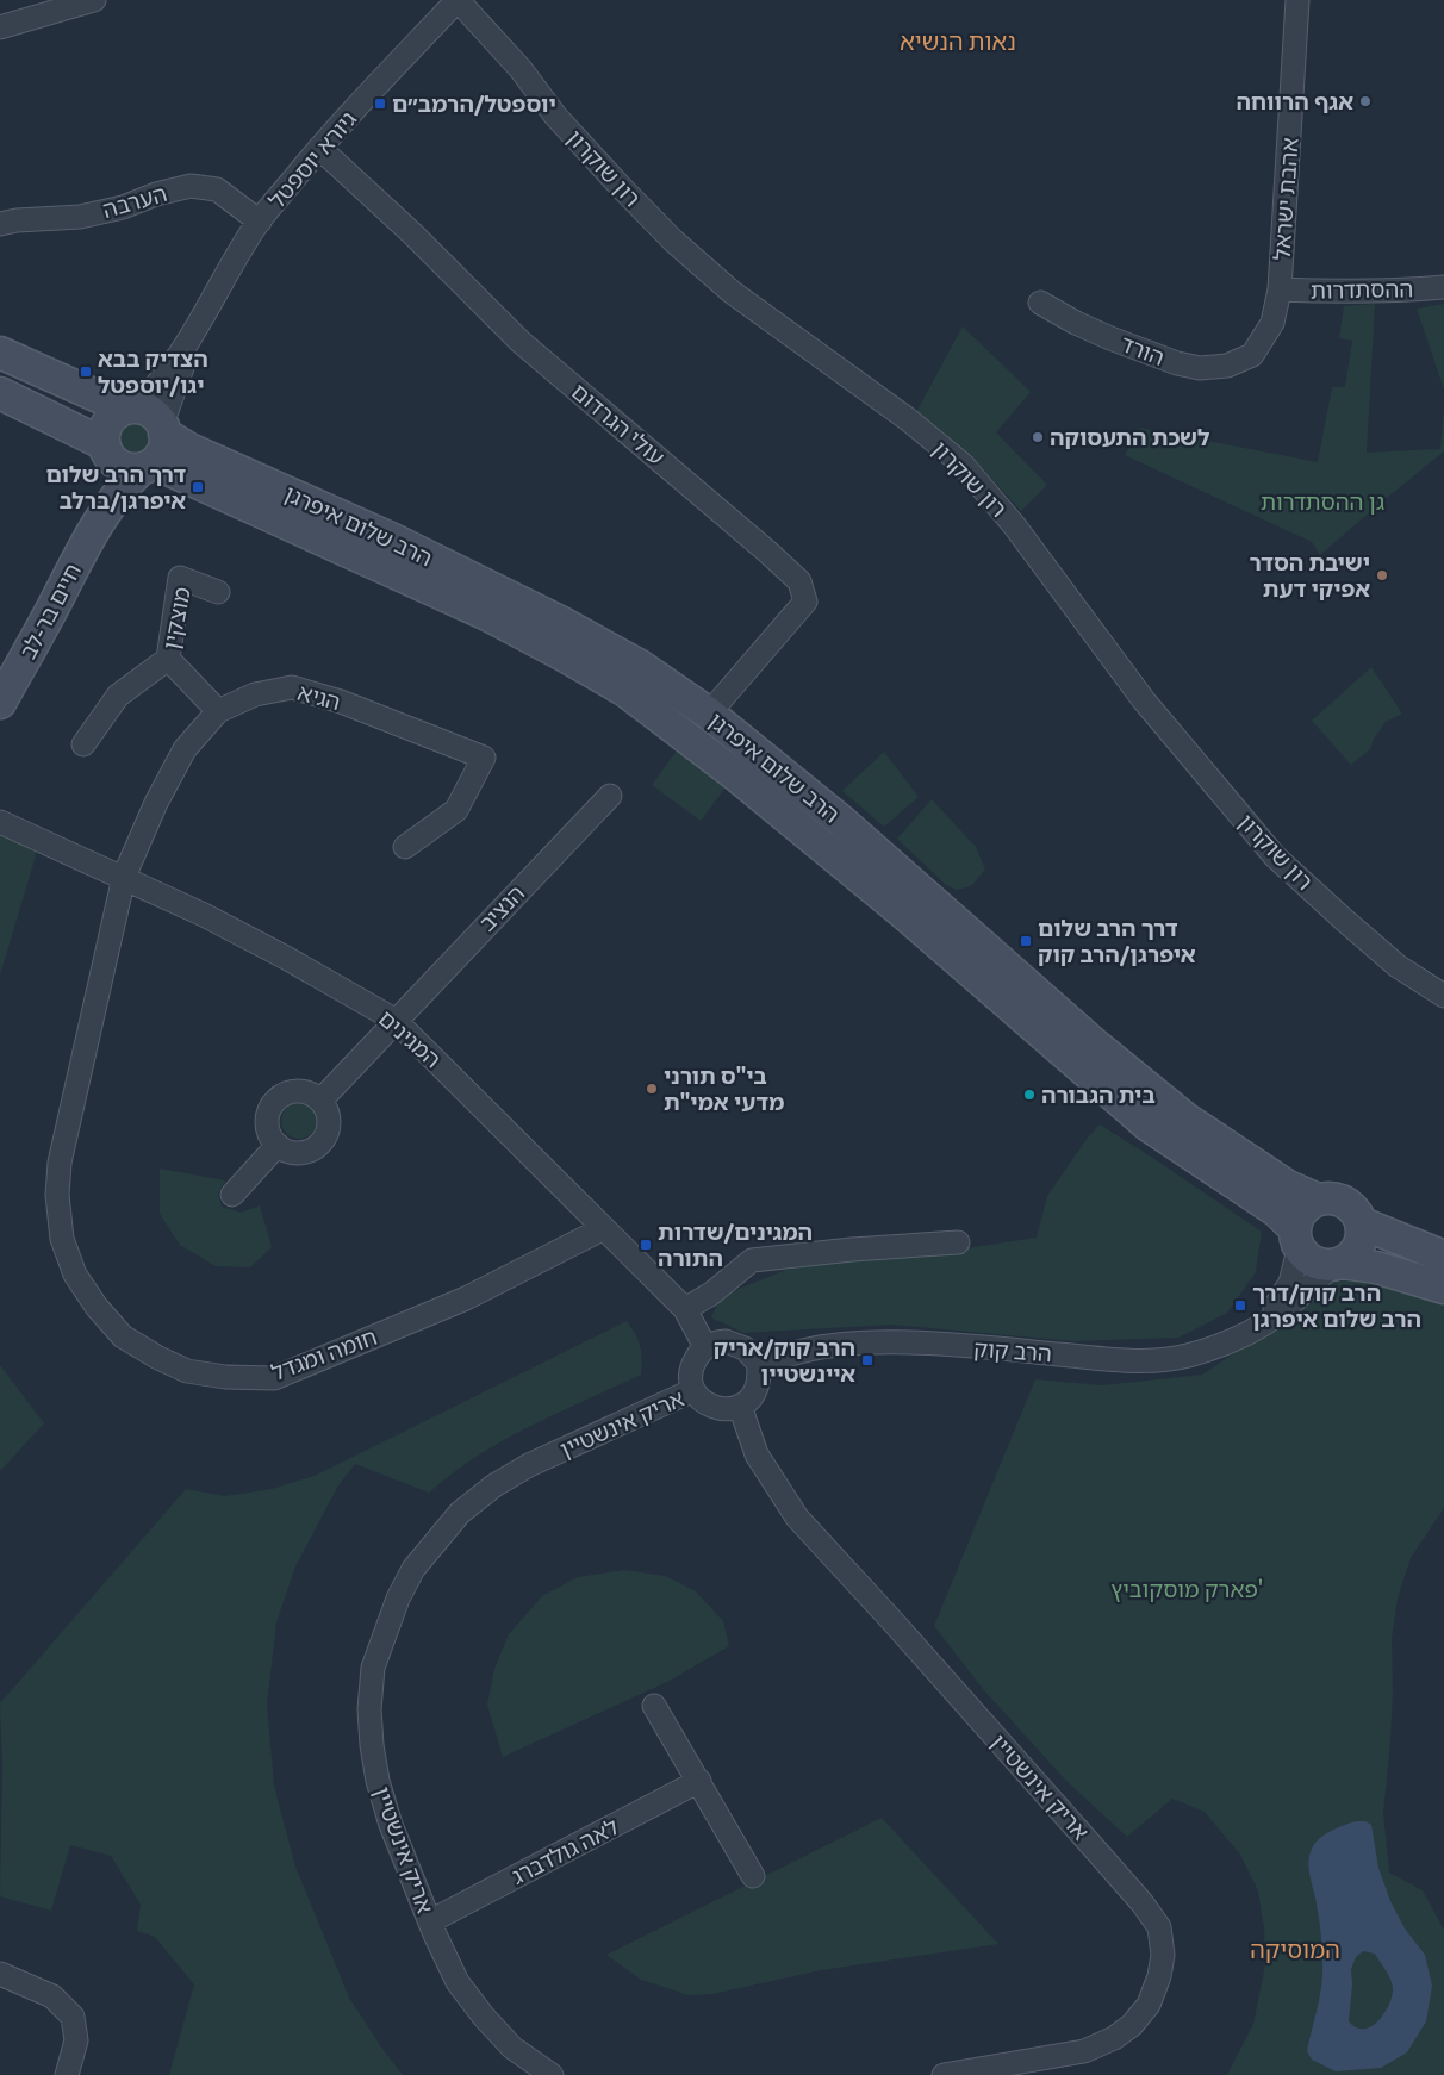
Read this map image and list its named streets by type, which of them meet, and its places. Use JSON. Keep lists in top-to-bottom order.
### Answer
{
  "streets": {
    "main road": ["הרב שלום איפרגן", "חיים בר-לב"],
    "street": [
      "גיורא יוספטל",
      "רון שוקרון",
      "אהבת ישראל",
      "הערבה",
      "ההסתדרות",
      "הורד",
      "עולי הגרדום",
      "מוצקין",
      "הגיא",
      "הנציב",
      "המגינים",
      "הרב קוק",
      "חומה ומגדל",
      "אריק אינשטיין",
      "לאה גולדברג"
    ]
  },
  "crossings": [
    ["גיורא יוספטל", "רון שוקרון"],
    ["גיורא יוספטל", "הערבה"],
    ["גיורא יוספטל", "עולי הגרדום"],
    ["גיורא יוספטל", "הרב שלום איפרגן"],
    ["גיורא יוספטל", "חיים בר-לב"],
    ["אהבת ישראל", "ההסתדרות"],
    ["אהבת ישראל", "הורד"],
    ["עולי הגרדום", "הרב שלום איפרגן"],
    ["הרב שלום איפרגן", "חיים בר-לב"],
    ["הרב שלום איפרגן", "הרב קוק"],
    ["מוצקין", "הגיא"],
    ["הגיא", "המגינים"],
    ["הגיא", "חומה ומגדל"],
    ["הנציב", "המגינים"],
    ["המגינים", "הרב קוק"],
    ["המגינים", "חומה ומגדל"],
    ["המגינים", "אריק אינשטיין"],
    ["הרב קוק", "אריק אינשטיין"],
    ["אריק אינשטיין", "לאה גולדברג"]
  ],
  "districts": ["נאות הנשיא", "המוסיקה"],
  "parks": ["גן ההסתדרות", "פארק מוסקוביץ'"],
  "places": {
    "other": [
      "אגף הרווחה",
      "לשכת התעסוקה",
      "ישיבת הסדר אפיקי דעת",
      "בי\"ס תורני מדעי אמי\"ת",
      "בית הגבורה"
    ],
    "transit": [
      "יוספטל/הרמב״ם",
      "הצדיק בבא יגו/יוספטל",
      "דרך הרב שלום איפרגן/ברלב",
      "דרך הרב שלום איפרגן/הרב קוק",
      "המגינים/שדרות התורה",
      "הרב קוק/דרך הרב שלום איפרגן",
      "הרב קוק/אריק איינשטיין"
    ]
  }
}
